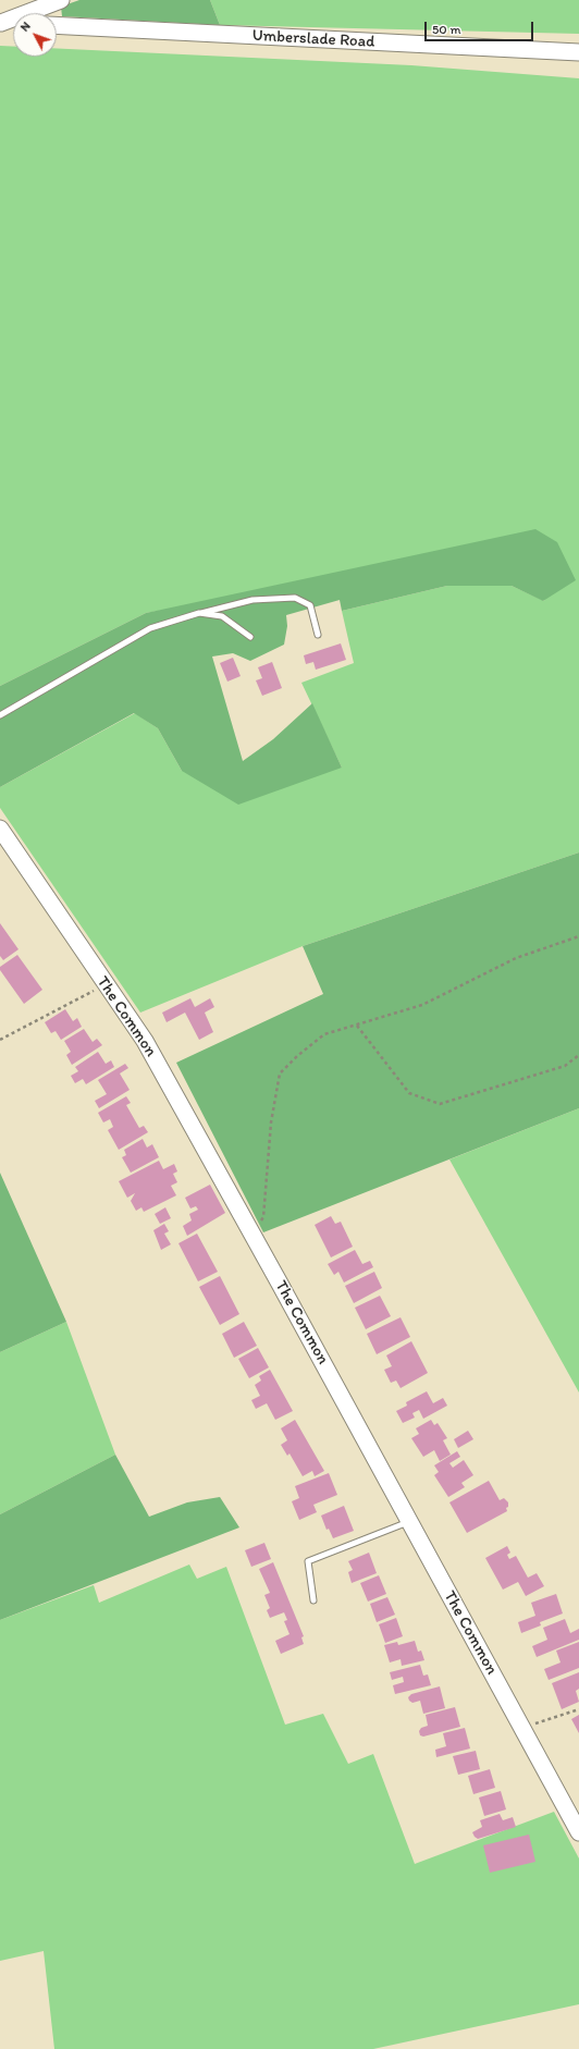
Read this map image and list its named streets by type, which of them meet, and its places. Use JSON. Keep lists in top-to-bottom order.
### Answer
{
  "streets": {
    "main road": ["Umberslade Road", "The Common"]
  },
  "scale_bar": "50 m",
  "north": "top left"
}
